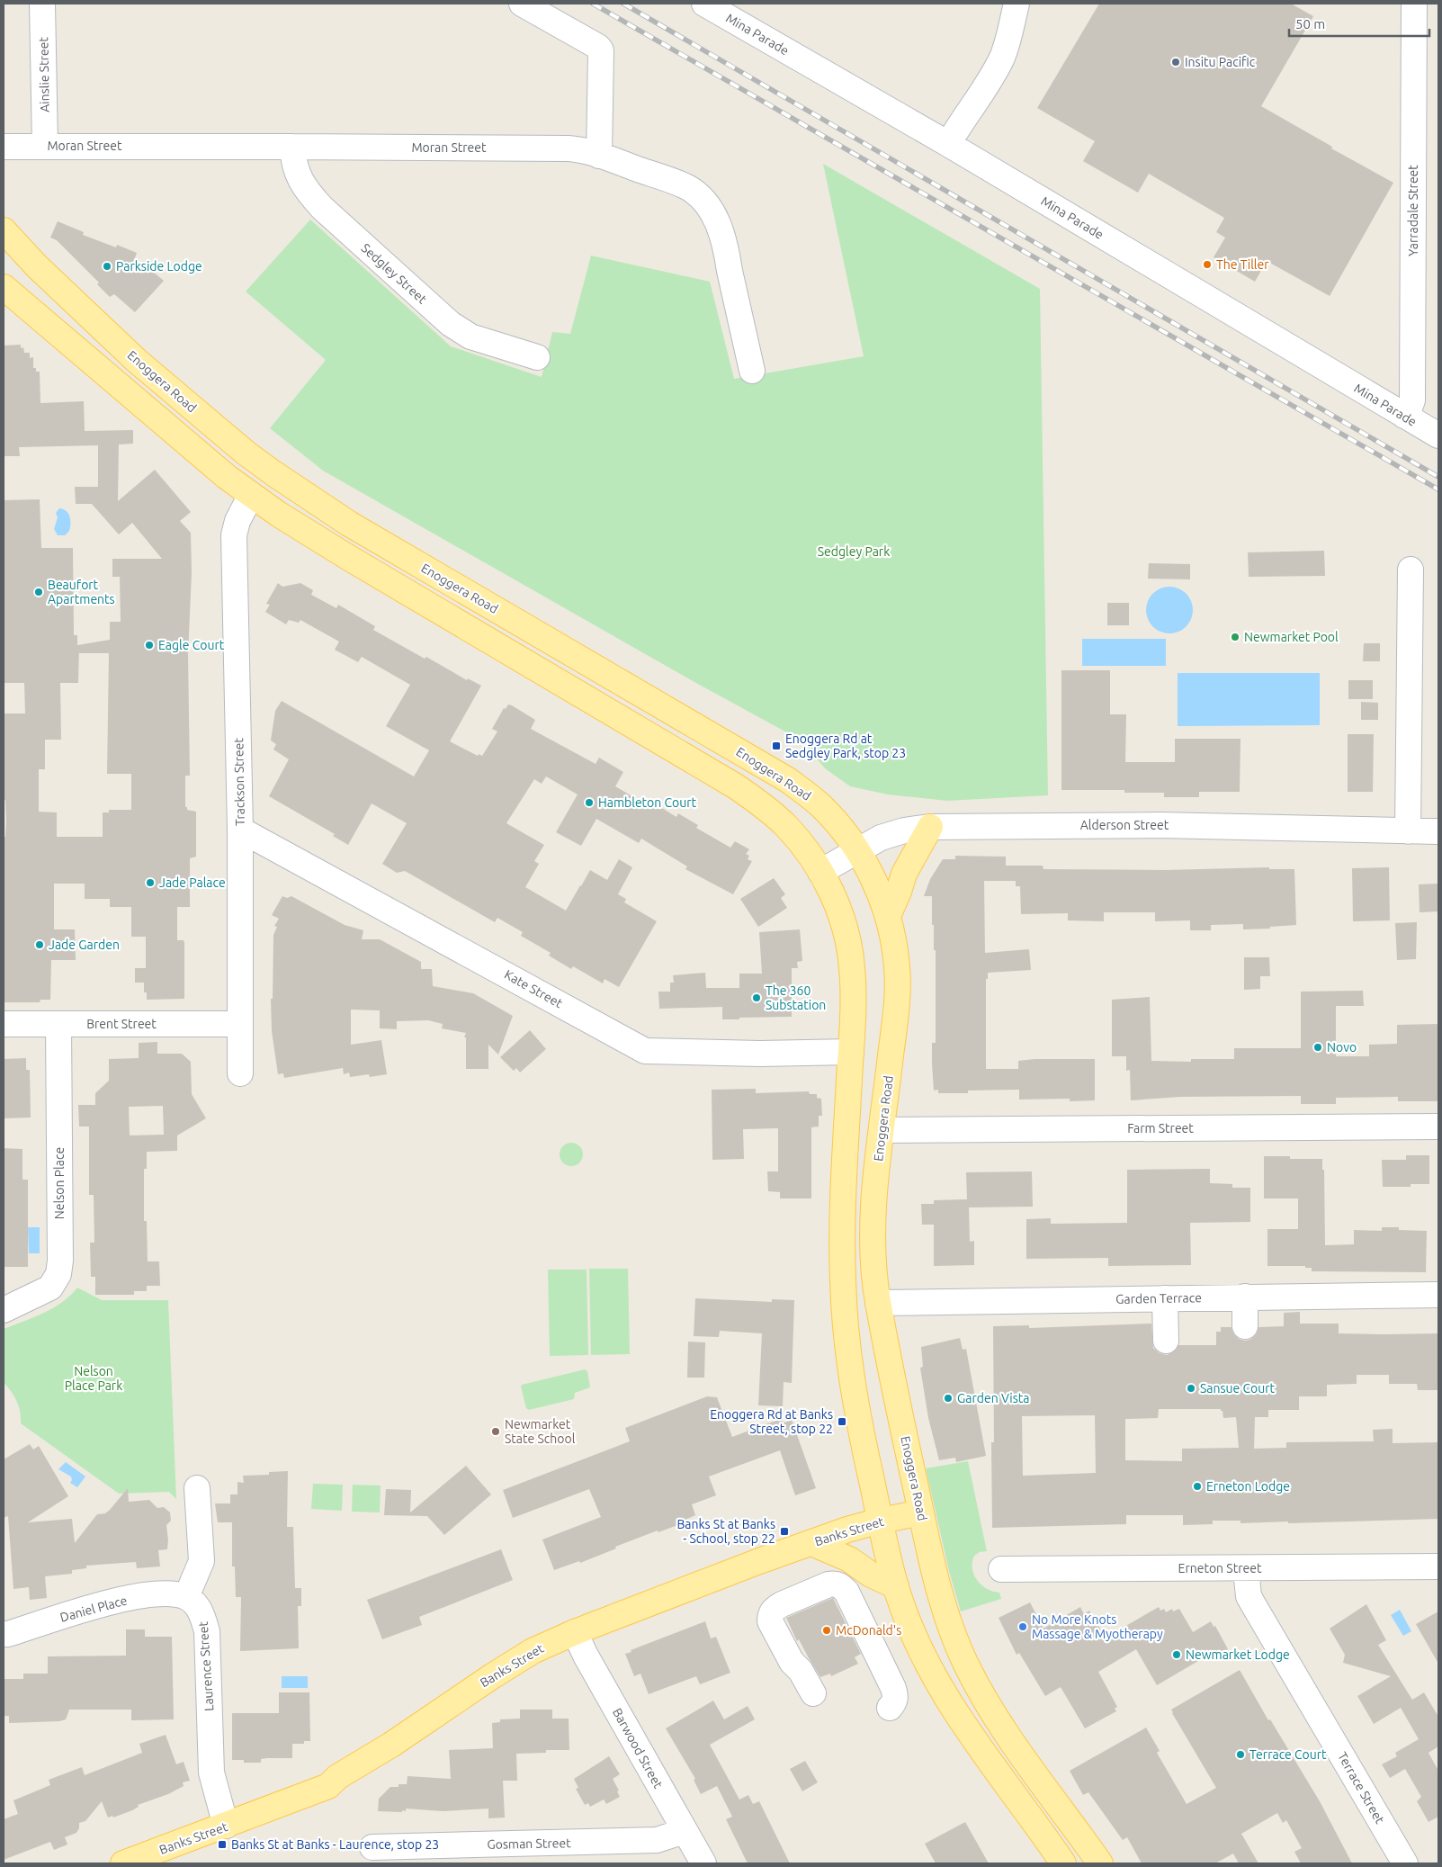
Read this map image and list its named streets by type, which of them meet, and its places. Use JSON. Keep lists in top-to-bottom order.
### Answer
{
  "streets": {
    "main road": ["Enoggera Road", "Banks Street"],
    "street": [
      "Mina Parade",
      "Ainslie Street",
      "Moran Street",
      "Yarradale Street",
      "Sedgley Street",
      "Trackson Street",
      "Alderson Street",
      "Kate Street",
      "Brent Street",
      "Farm Street",
      "Nelson Place",
      "Garden Terrace",
      "Erneton Street",
      "Daniel Place",
      "Laurence Street",
      "Barwood Street",
      "Terrace Street",
      "Gosman Street"
    ]
  },
  "crossings": [
    ["Mina Parade", "Yarradale Street"],
    ["Ainslie Street", "Moran Street"],
    ["Moran Street", "Sedgley Street"],
    ["Enoggera Road", "Alderson Street"],
    ["Enoggera Road", "Farm Street"],
    ["Enoggera Road", "Garden Terrace"],
    ["Enoggera Road", "Banks Street"],
    ["Trackson Street", "Kate Street"],
    ["Trackson Street", "Brent Street"],
    ["Brent Street", "Nelson Place"],
    ["Banks Street", "Laurence Street"],
    ["Banks Street", "Barwood Street"],
    ["Erneton Street", "Terrace Street"],
    ["Daniel Place", "Laurence Street"],
    ["Barwood Street", "Gosman Street"]
  ],
  "parks": ["Sedgley Park", "Nelson Place Park"],
  "places": {
    "other": [
      "Insitu Pacific",
      "The Tiller",
      "Parkside Lodge",
      "Beaufort Apartments",
      "Newmarket Pool",
      "Eagle Court",
      "Hambleton Court",
      "Jade Palace",
      "Jade Garden",
      "The 360 Substation",
      "Novo",
      "Sansue Court",
      "Garden Vista",
      "Newmarket State School",
      "Erneton Lodge",
      "No More Knots Massage & Myotherapy",
      "McDonald's",
      "Newmarket Lodge",
      "Terrace Court"
    ],
    "transit": [
      "Enoggera Rd at Sedgley Park, stop 23",
      "Enoggera Rd at Banks Street, stop 22",
      "Banks St at Banks - School, stop 22",
      "Banks St at Banks - Laurence, stop 23"
    ]
  },
  "scale_bar": "50 m"
}
